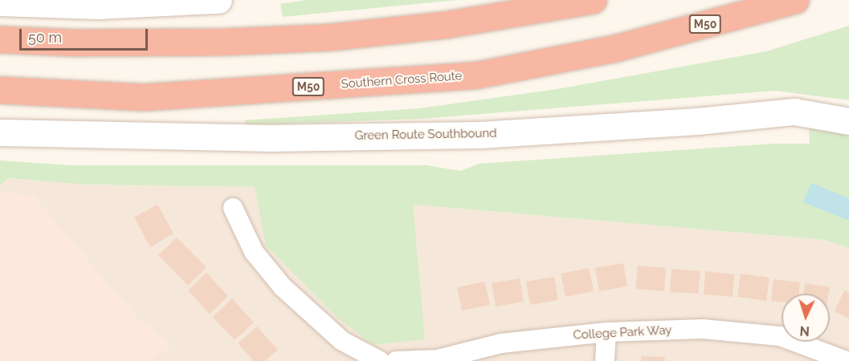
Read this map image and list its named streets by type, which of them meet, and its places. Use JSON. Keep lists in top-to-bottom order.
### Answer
{
  "streets": {
    "highway": ["M50", "Southern Cross Route"],
    "main road": ["Green Route Southbound"],
    "street": ["College Park Way"]
  },
  "scale_bar": "50 m",
  "north": "bottom"
}
